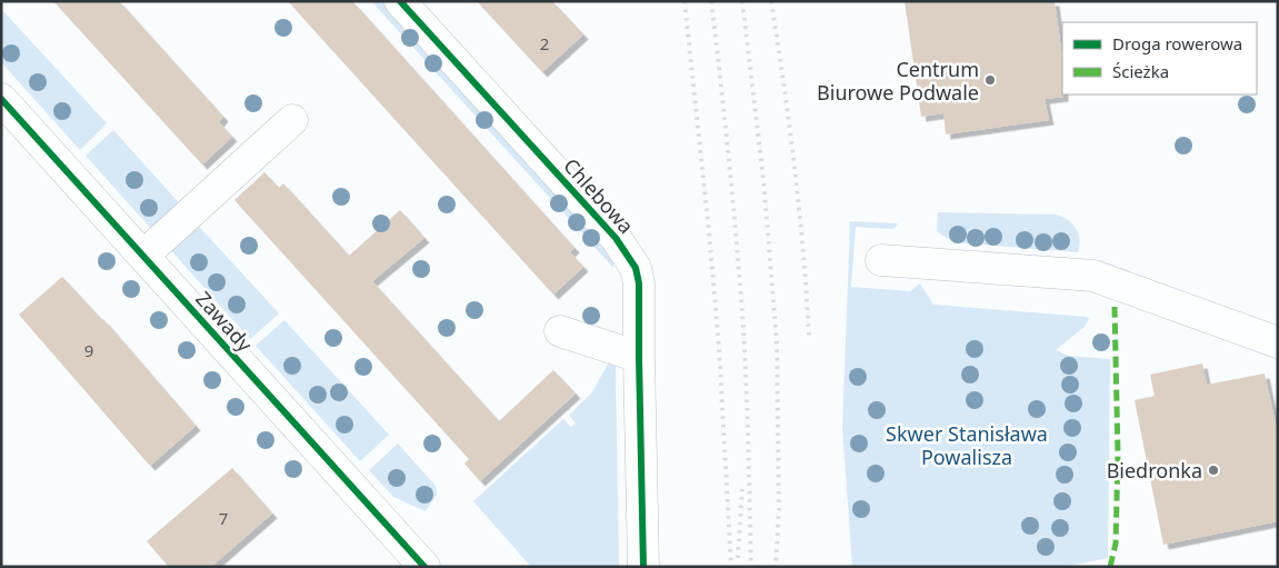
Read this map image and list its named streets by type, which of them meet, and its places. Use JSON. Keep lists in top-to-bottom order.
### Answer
{
  "streets": {
    "street": ["Chlebowa", "Zawady"]
  },
  "parks": ["Skwer Stanisława Powalisza"],
  "places": ["Centrum Biurowe Podwale", "Biedronka"],
  "house_numbers": ["2", "9", "7"],
  "legend": ["Droga rowerowa", "Ścieżka"]
}
